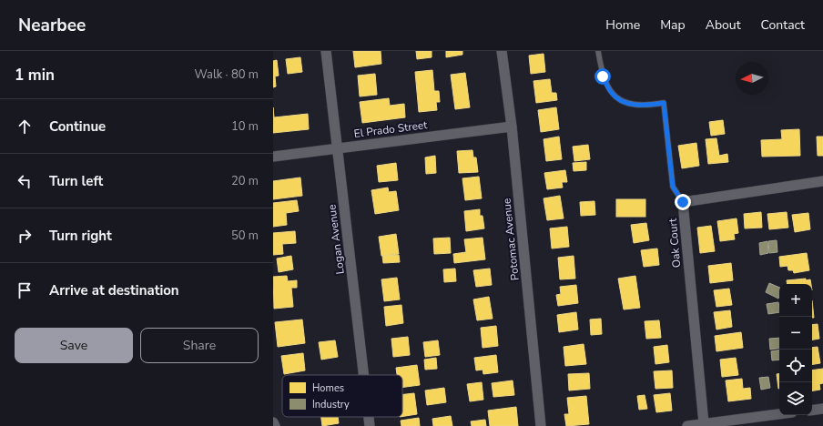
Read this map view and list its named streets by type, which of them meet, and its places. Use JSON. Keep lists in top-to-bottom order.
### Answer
{
  "streets": {
    "street": [
      "El Prado Street",
      "Logan Avenue",
      "Potomac Avenue",
      "Oak Court"
    ]
  },
  "crossings": [
    ["El Prado Street", "Logan Avenue"],
    ["El Prado Street", "Potomac Avenue"]
  ],
  "legend": ["Homes", "Industry"],
  "north": "left",
  "page": {
    "header": "Nearbee",
    "nav": [
      "Home",
      "Map",
      "About",
      "Contact"
    ],
    "heading": ["1 min", "Walk · 80 m"],
    "list": [
      ["Continue", "10 m"],
      ["Turn left", "20 m"],
      ["Turn right", "50 m"],
      "Arrive at destination"
    ],
    "map_buttons": ["+", "−"],
    "buttons": ["Save", "Share"]
  }
}
